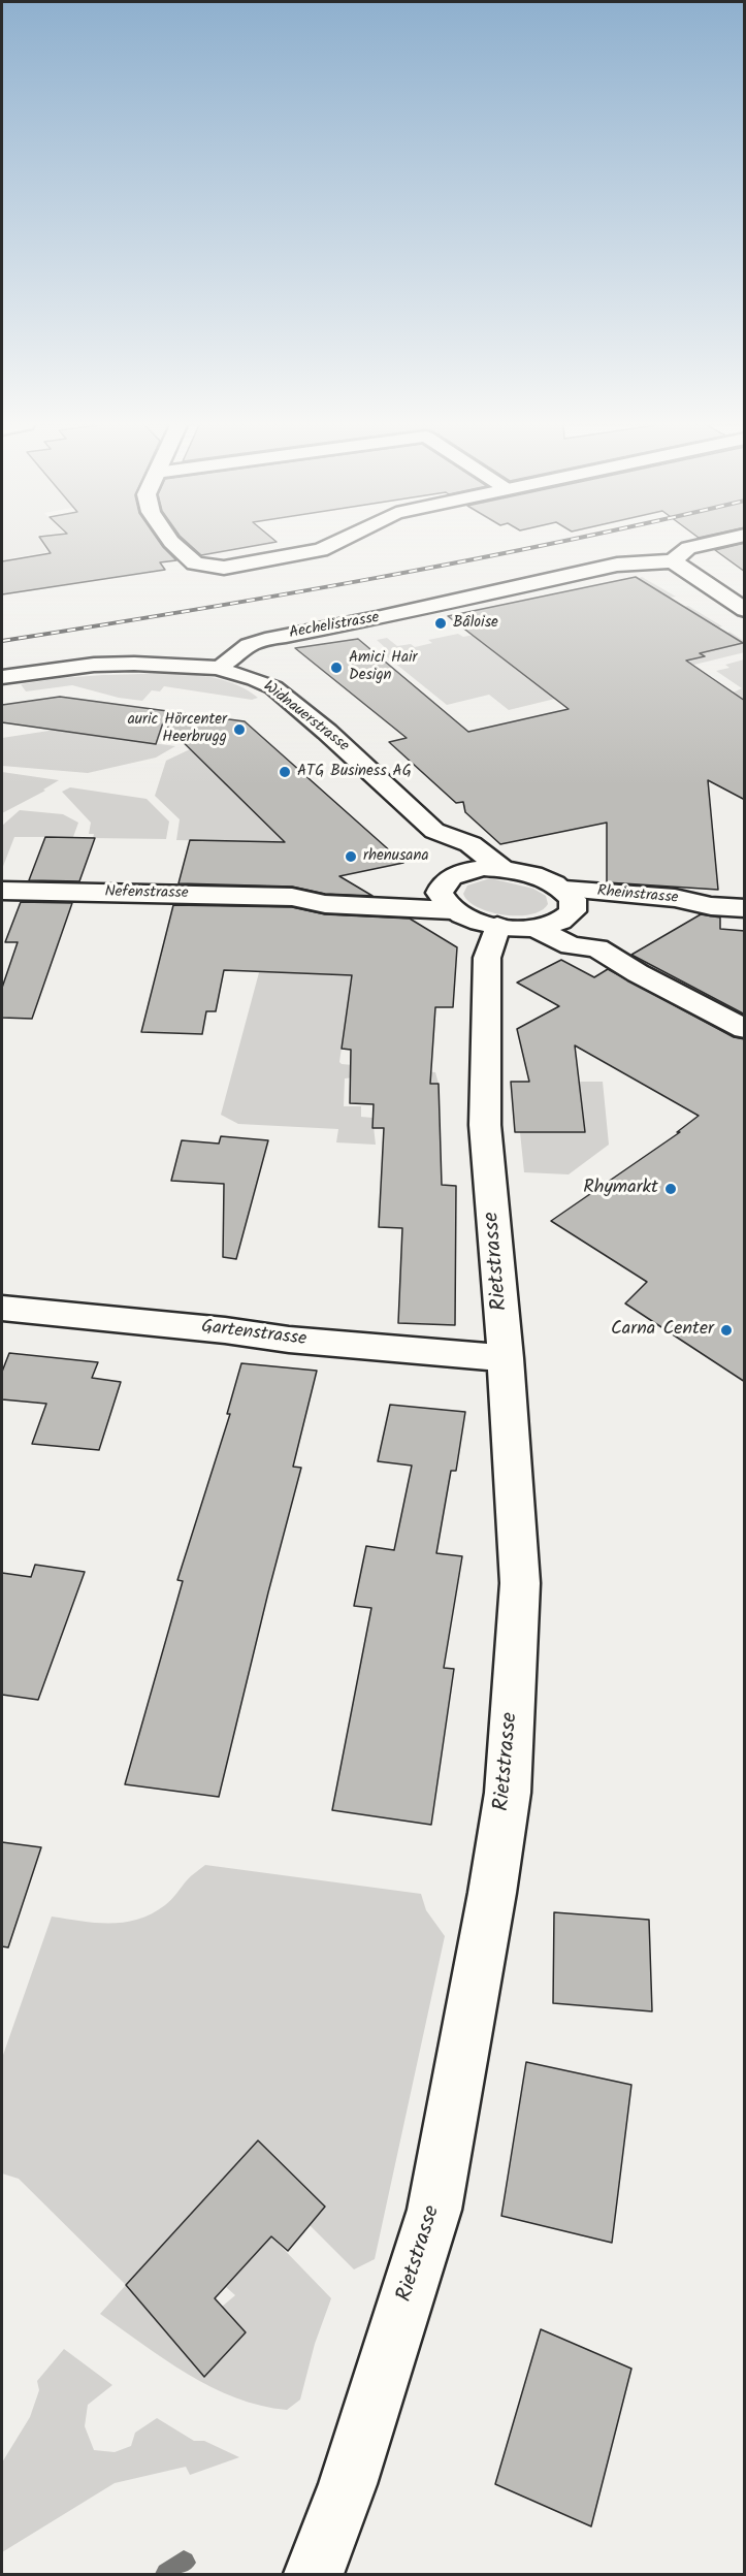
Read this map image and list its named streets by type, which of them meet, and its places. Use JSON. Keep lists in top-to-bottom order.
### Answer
{
  "streets": {
    "street": [
      "Aechelistrasse",
      "Widnauerstrasse",
      "Nefenstrasse",
      "Rheinstrasse",
      "Rietstrasse",
      "Gartenstrasse"
    ]
  },
  "crossings": [
    ["Aechelistrasse", "Widnauerstrasse"],
    ["Widnauerstrasse", "Nefenstrasse"],
    ["Rietstrasse", "Gartenstrasse"]
  ],
  "places": [
    "Bâloise",
    "Amici Hair Design",
    "auric Hörcenter Heerbrugg",
    "ATG Business AG",
    "rhenusana",
    "Rhymarkt",
    "Carna Center"
  ]
}
